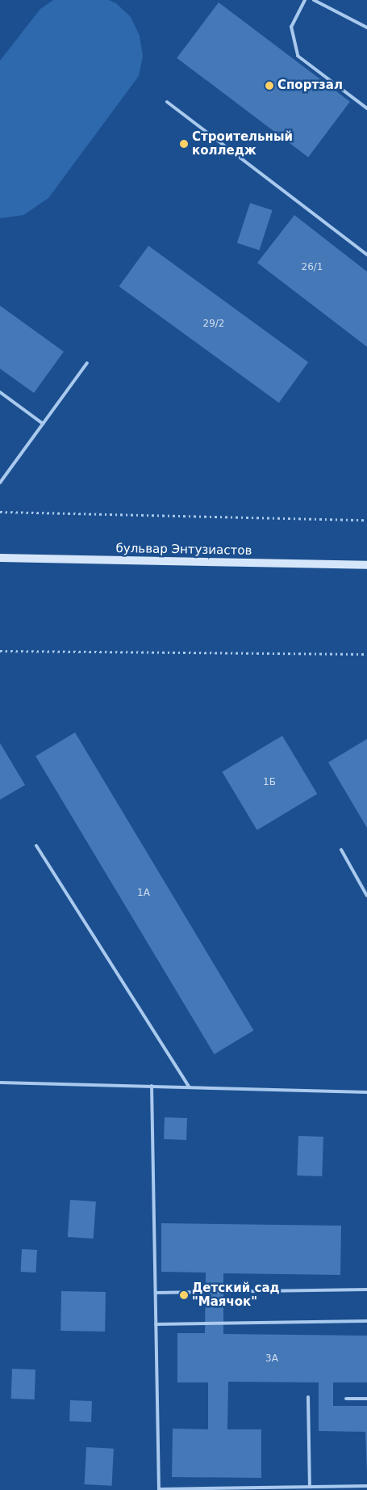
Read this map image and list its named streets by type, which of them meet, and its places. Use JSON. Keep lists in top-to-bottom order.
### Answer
{
  "streets": {
    "main road": ["бульвар Энтузиастов"]
  },
  "places": ["Спортзал", "Строительный колледж", "Детский сад \"Маячок\""],
  "house_numbers": [
    "26/1",
    "29/2",
    "1Б",
    "1А",
    "3А"
  ]
}
